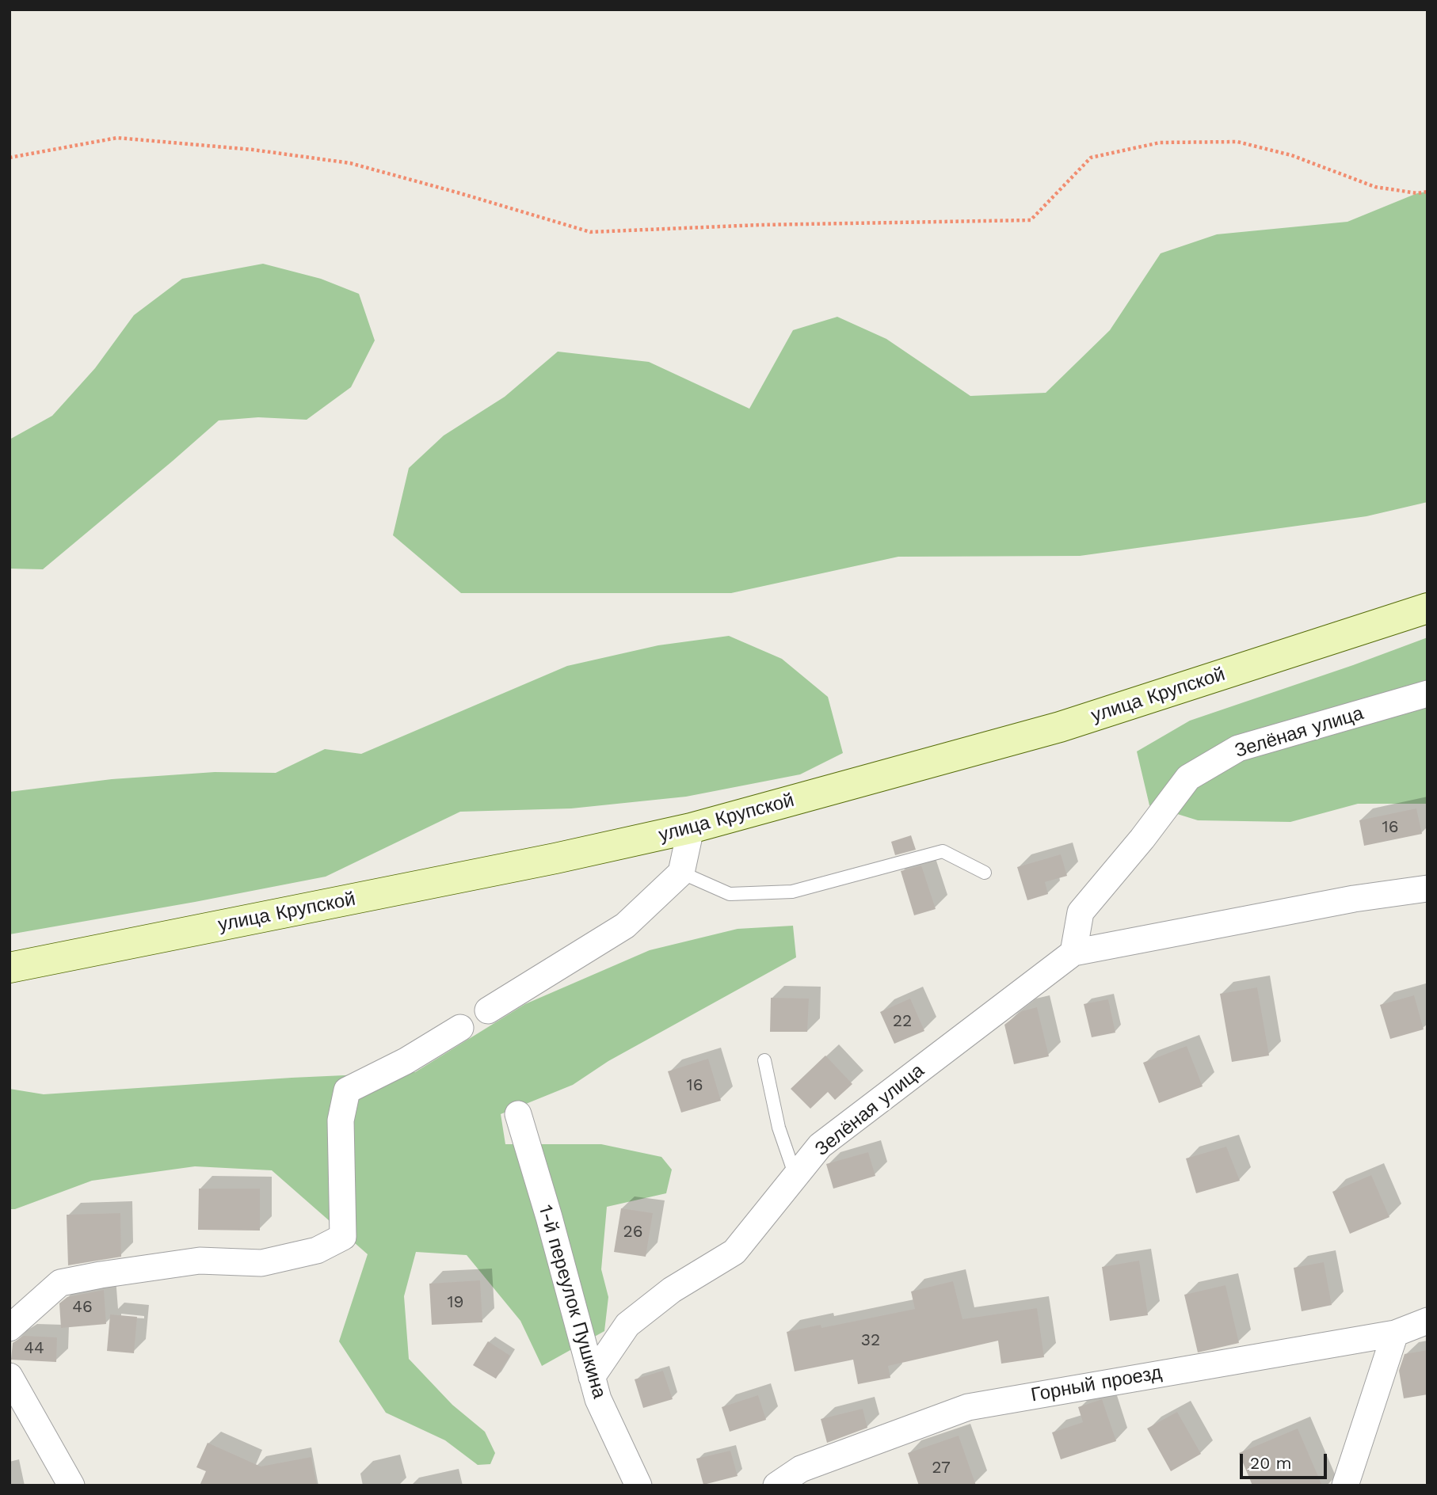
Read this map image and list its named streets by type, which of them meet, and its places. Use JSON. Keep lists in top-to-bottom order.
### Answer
{
  "streets": {
    "street": [
      "улица Крупской",
      "Зелёная улица",
      "1-й переулок Пушкина",
      "Горный проезд"
    ]
  },
  "crossings": [
    ["Зелёная улица", "1-й переулок Пушкина"]
  ],
  "house_numbers": [
    "16",
    "22",
    "16",
    "26",
    "19",
    "46",
    "32",
    "44",
    "27"
  ],
  "scale_bar": "20 m"
}
